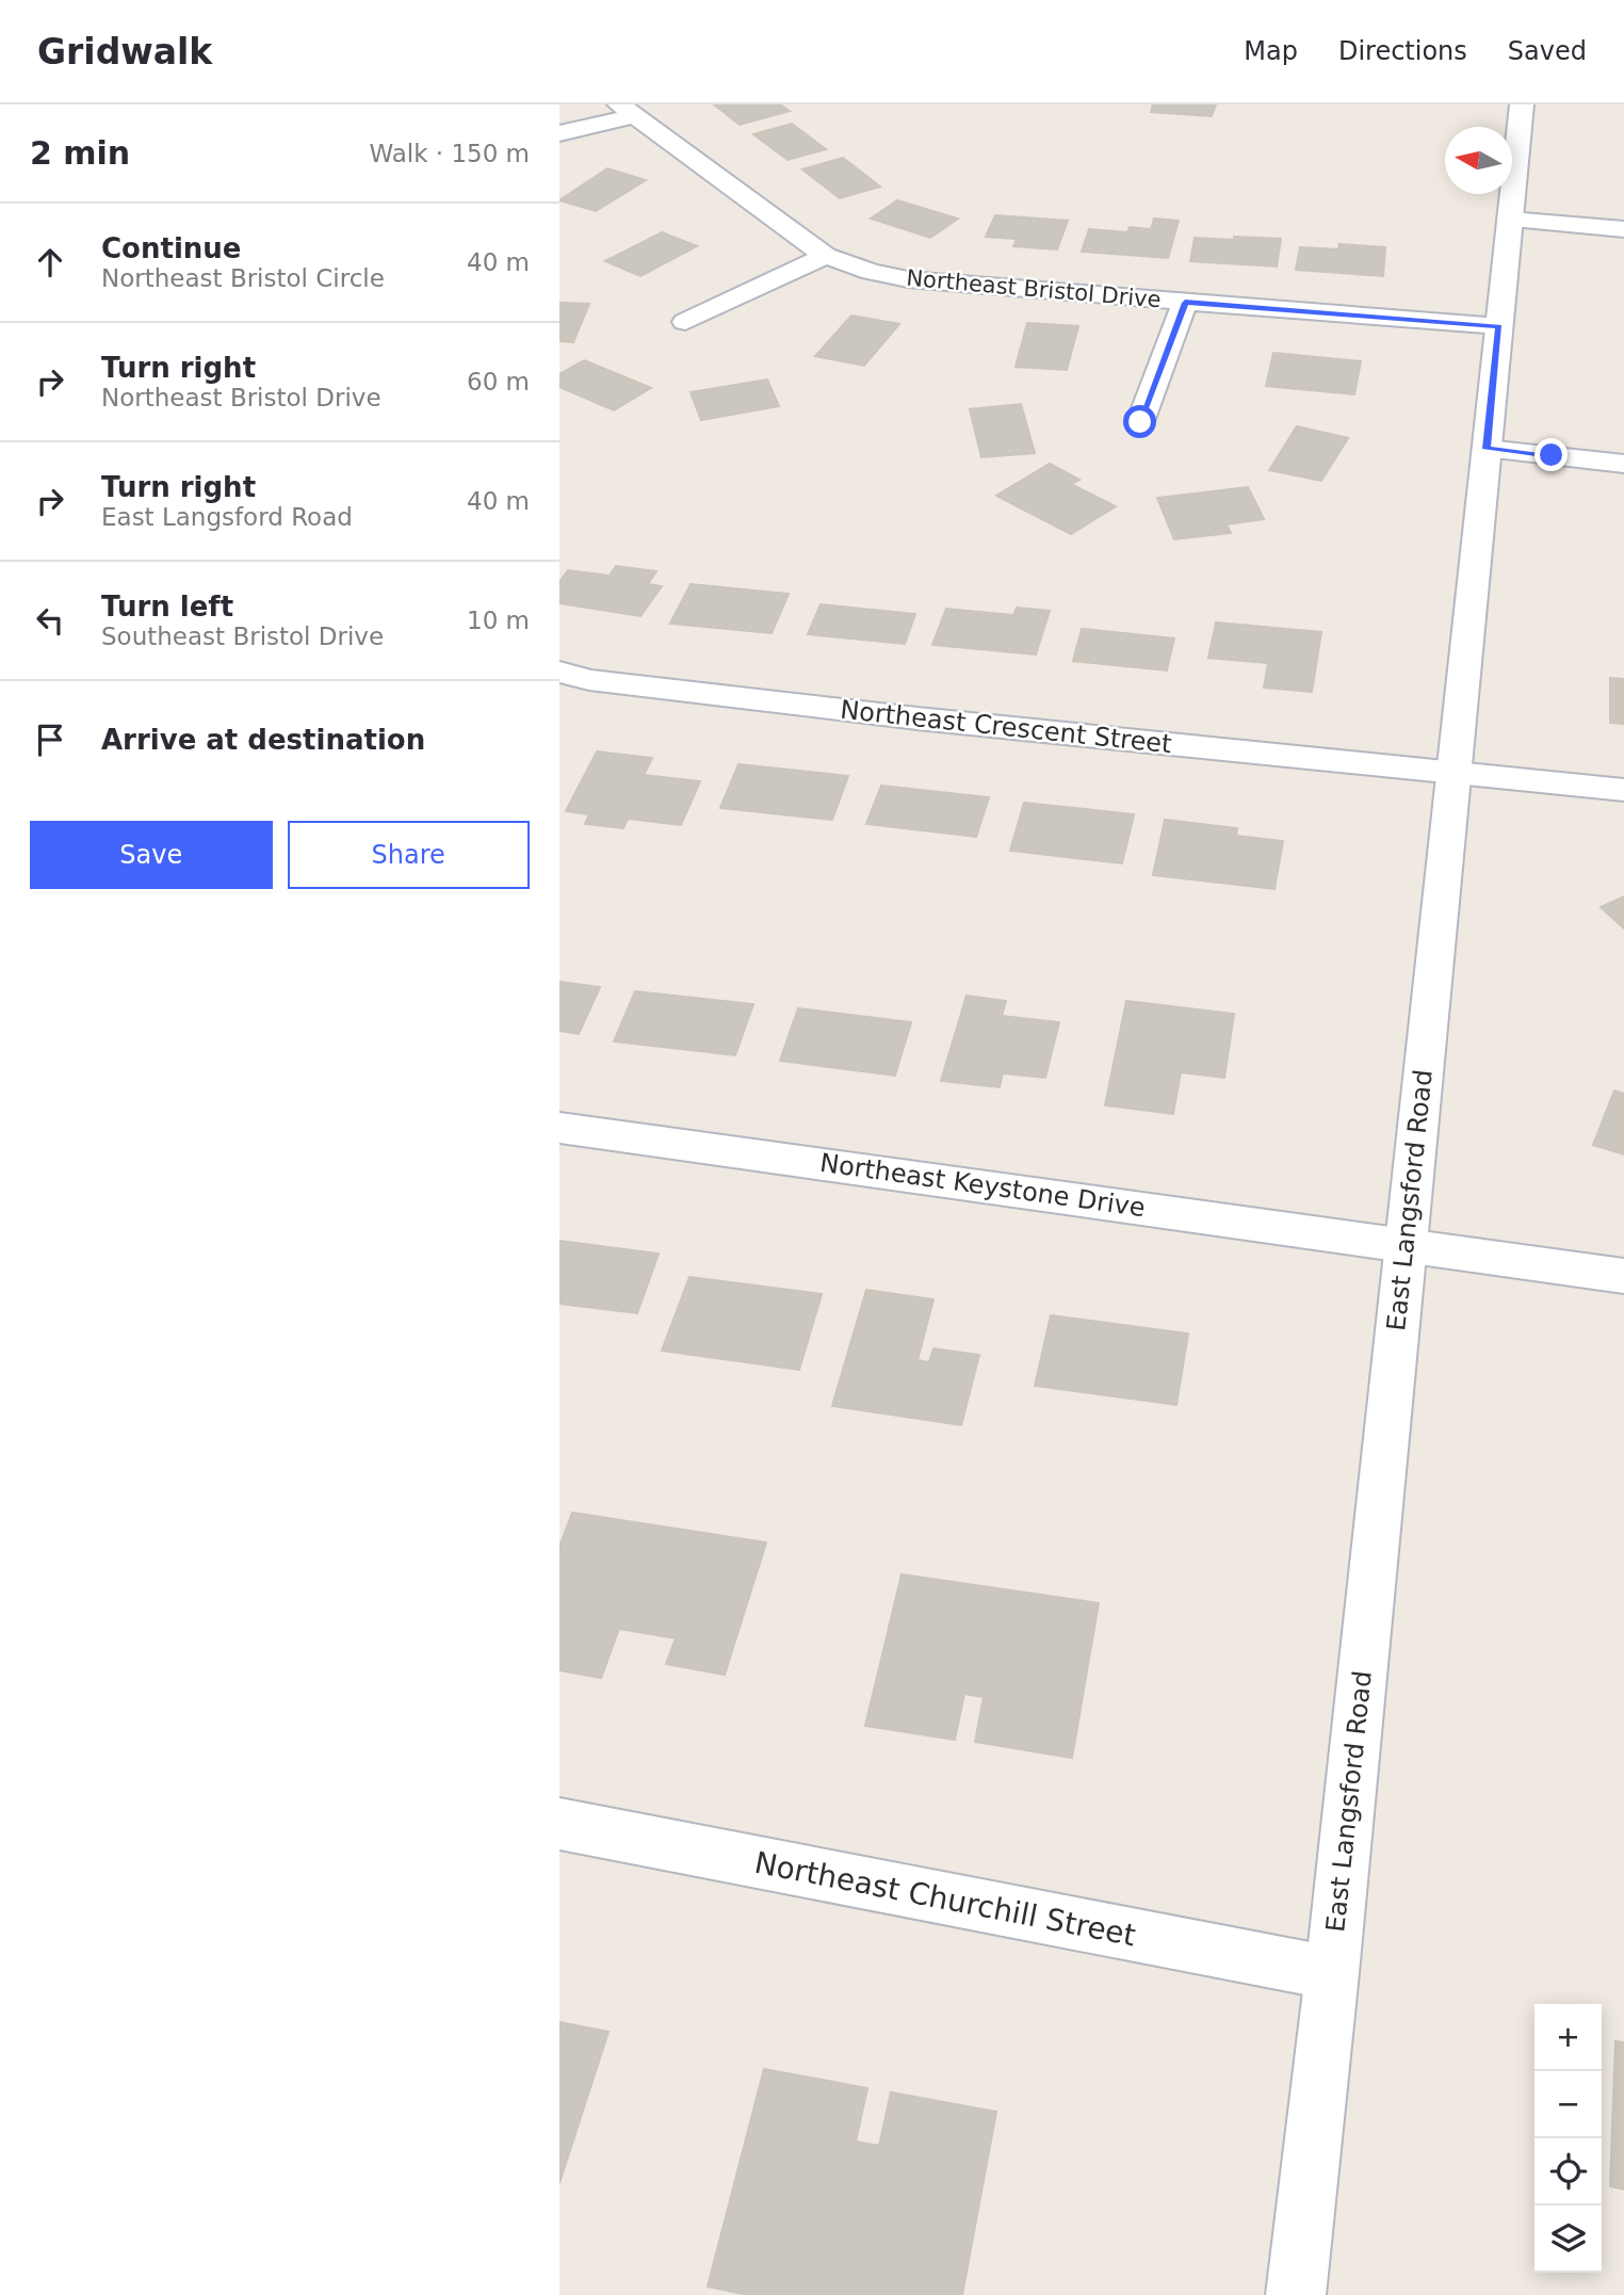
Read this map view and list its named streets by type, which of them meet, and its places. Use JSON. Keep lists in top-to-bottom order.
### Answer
{
  "streets": {
    "street": [
      "Northeast Bristol Drive",
      "Northeast Crescent Street",
      "Northeast Keystone Drive",
      "East Langsford Road",
      "Northeast Churchill Street"
    ]
  },
  "crossings": [
    ["Northeast Bristol Drive", "East Langsford Road"],
    ["Northeast Crescent Street", "East Langsford Road"],
    ["Northeast Keystone Drive", "East Langsford Road"],
    ["East Langsford Road", "Northeast Churchill Street"]
  ],
  "north": "left",
  "page": {
    "header": "Gridwalk",
    "nav": ["Map", "Directions", "Saved"],
    "heading": ["2 min", "Walk · 150 m"],
    "list": [
      ["Continue", "Northeast Bristol Circle", "40 m"],
      ["Turn right", "Northeast Bristol Drive", "60 m"],
      ["Turn right", "East Langsford Road", "40 m"],
      ["Turn left", "Southeast Bristol Drive", "10 m"],
      "Arrive at destination"
    ],
    "buttons": ["Save", "Share"],
    "map_buttons": ["+", "−"]
  }
}
